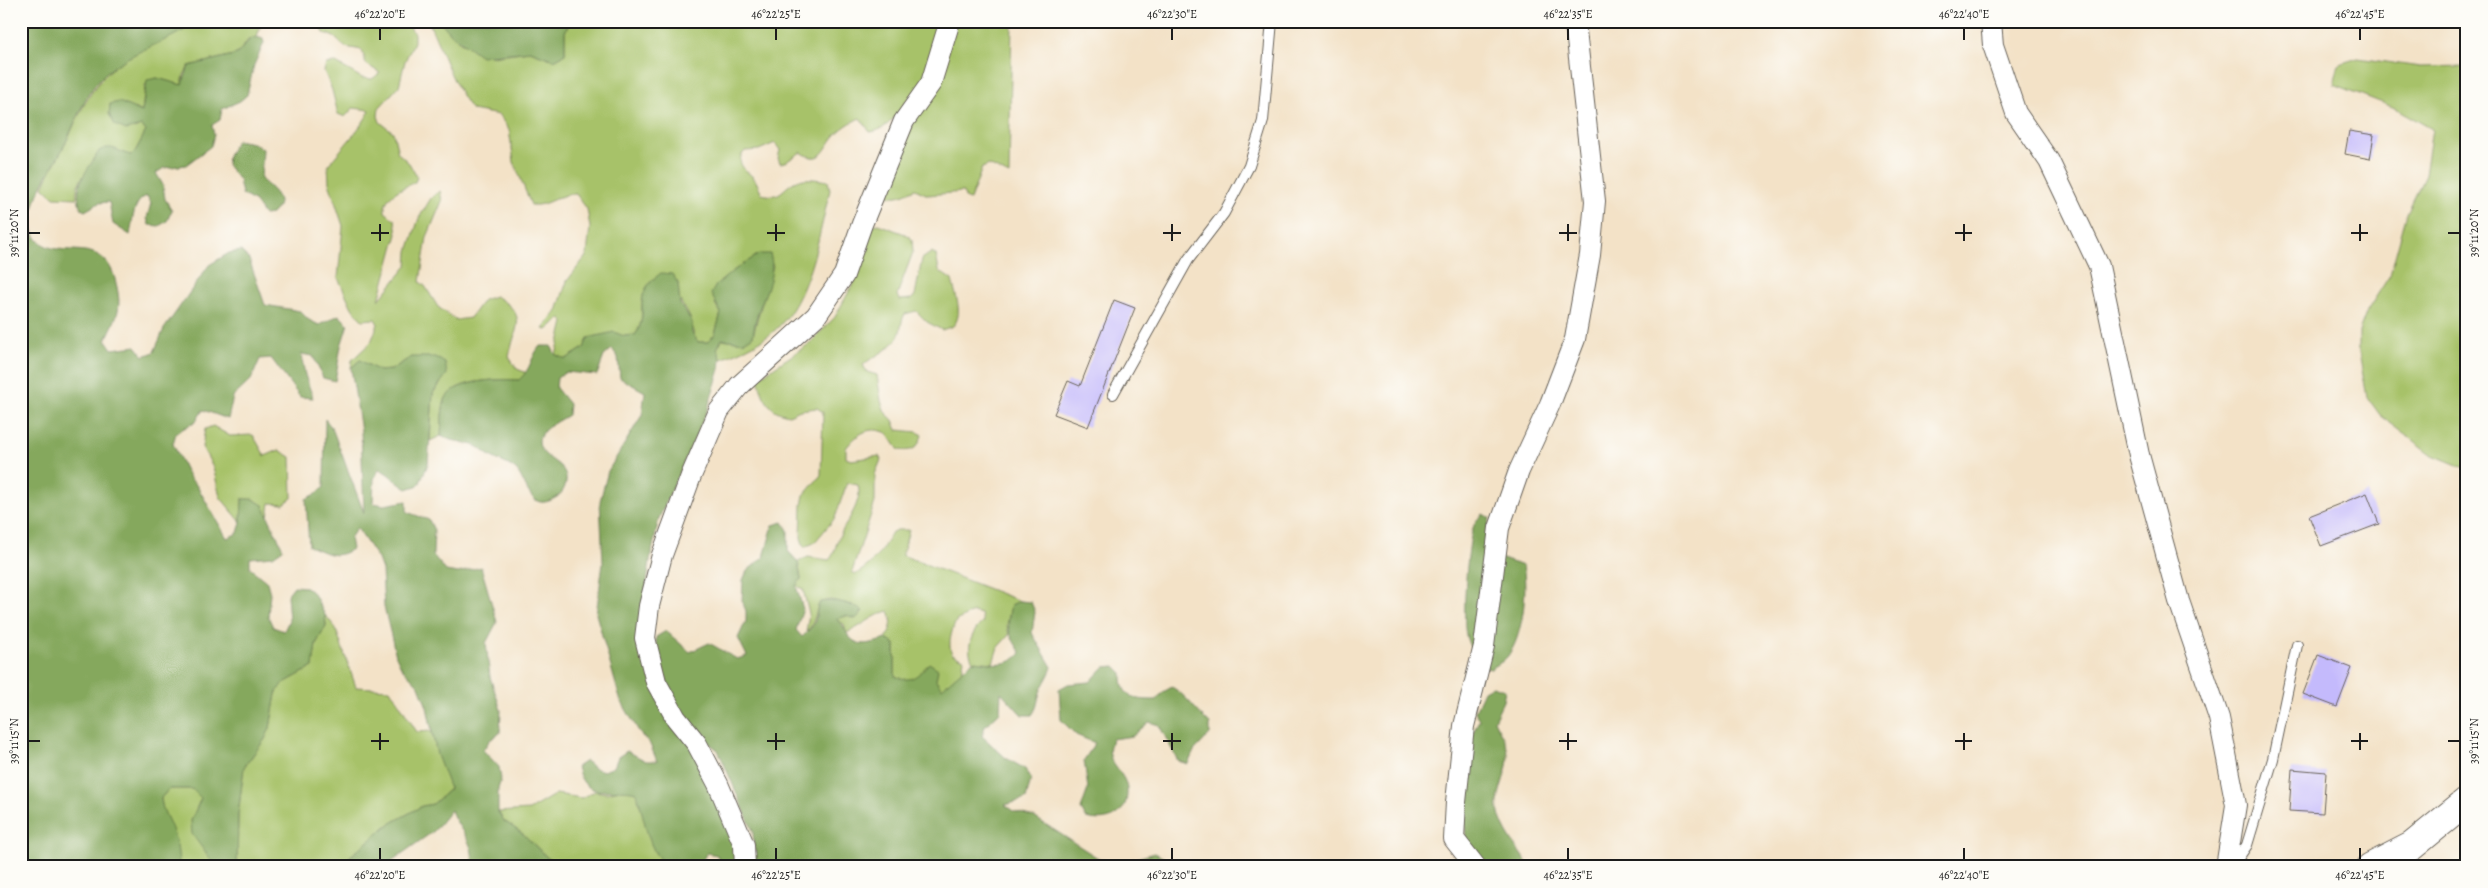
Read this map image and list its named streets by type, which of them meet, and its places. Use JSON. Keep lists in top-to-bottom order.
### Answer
{
  "coordinates": [
    "46°22'20\"E",
    "46°22'25\"E",
    "46°22'30\"E",
    "46°22'35\"E",
    "46°22'40\"E",
    "46°22'45\"E",
    "39°11'20\"N",
    "39°11'15\"N"
  ]
}
